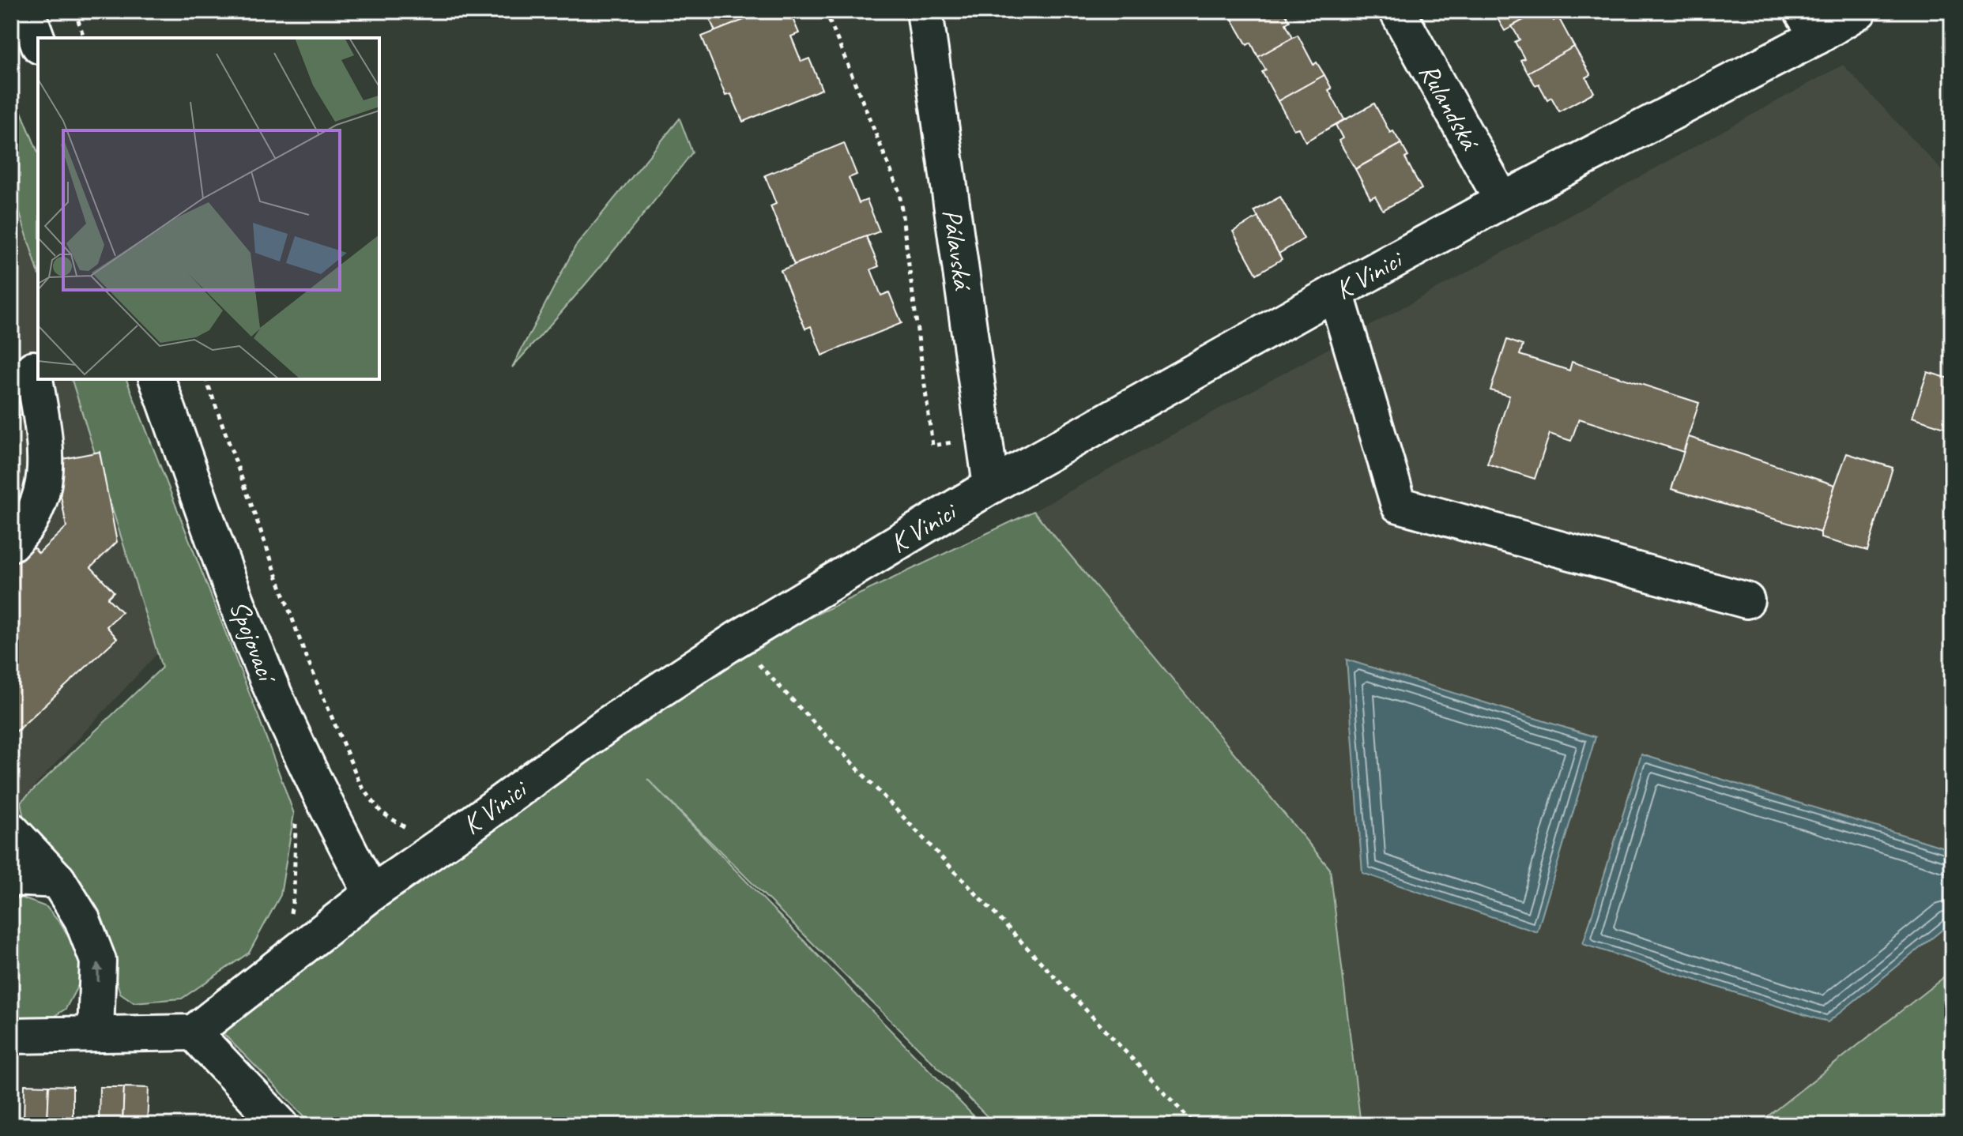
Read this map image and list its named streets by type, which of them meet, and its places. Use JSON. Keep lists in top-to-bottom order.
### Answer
{
  "streets": {
    "street": [
      "Rulandská",
      "Pálavská",
      "K Vinici",
      "Spojovací"
    ]
  },
  "crossings": [
    ["Rulandská", "K Vinici"],
    ["Pálavská", "K Vinici"],
    ["K Vinici", "Spojovací"]
  ]
}
